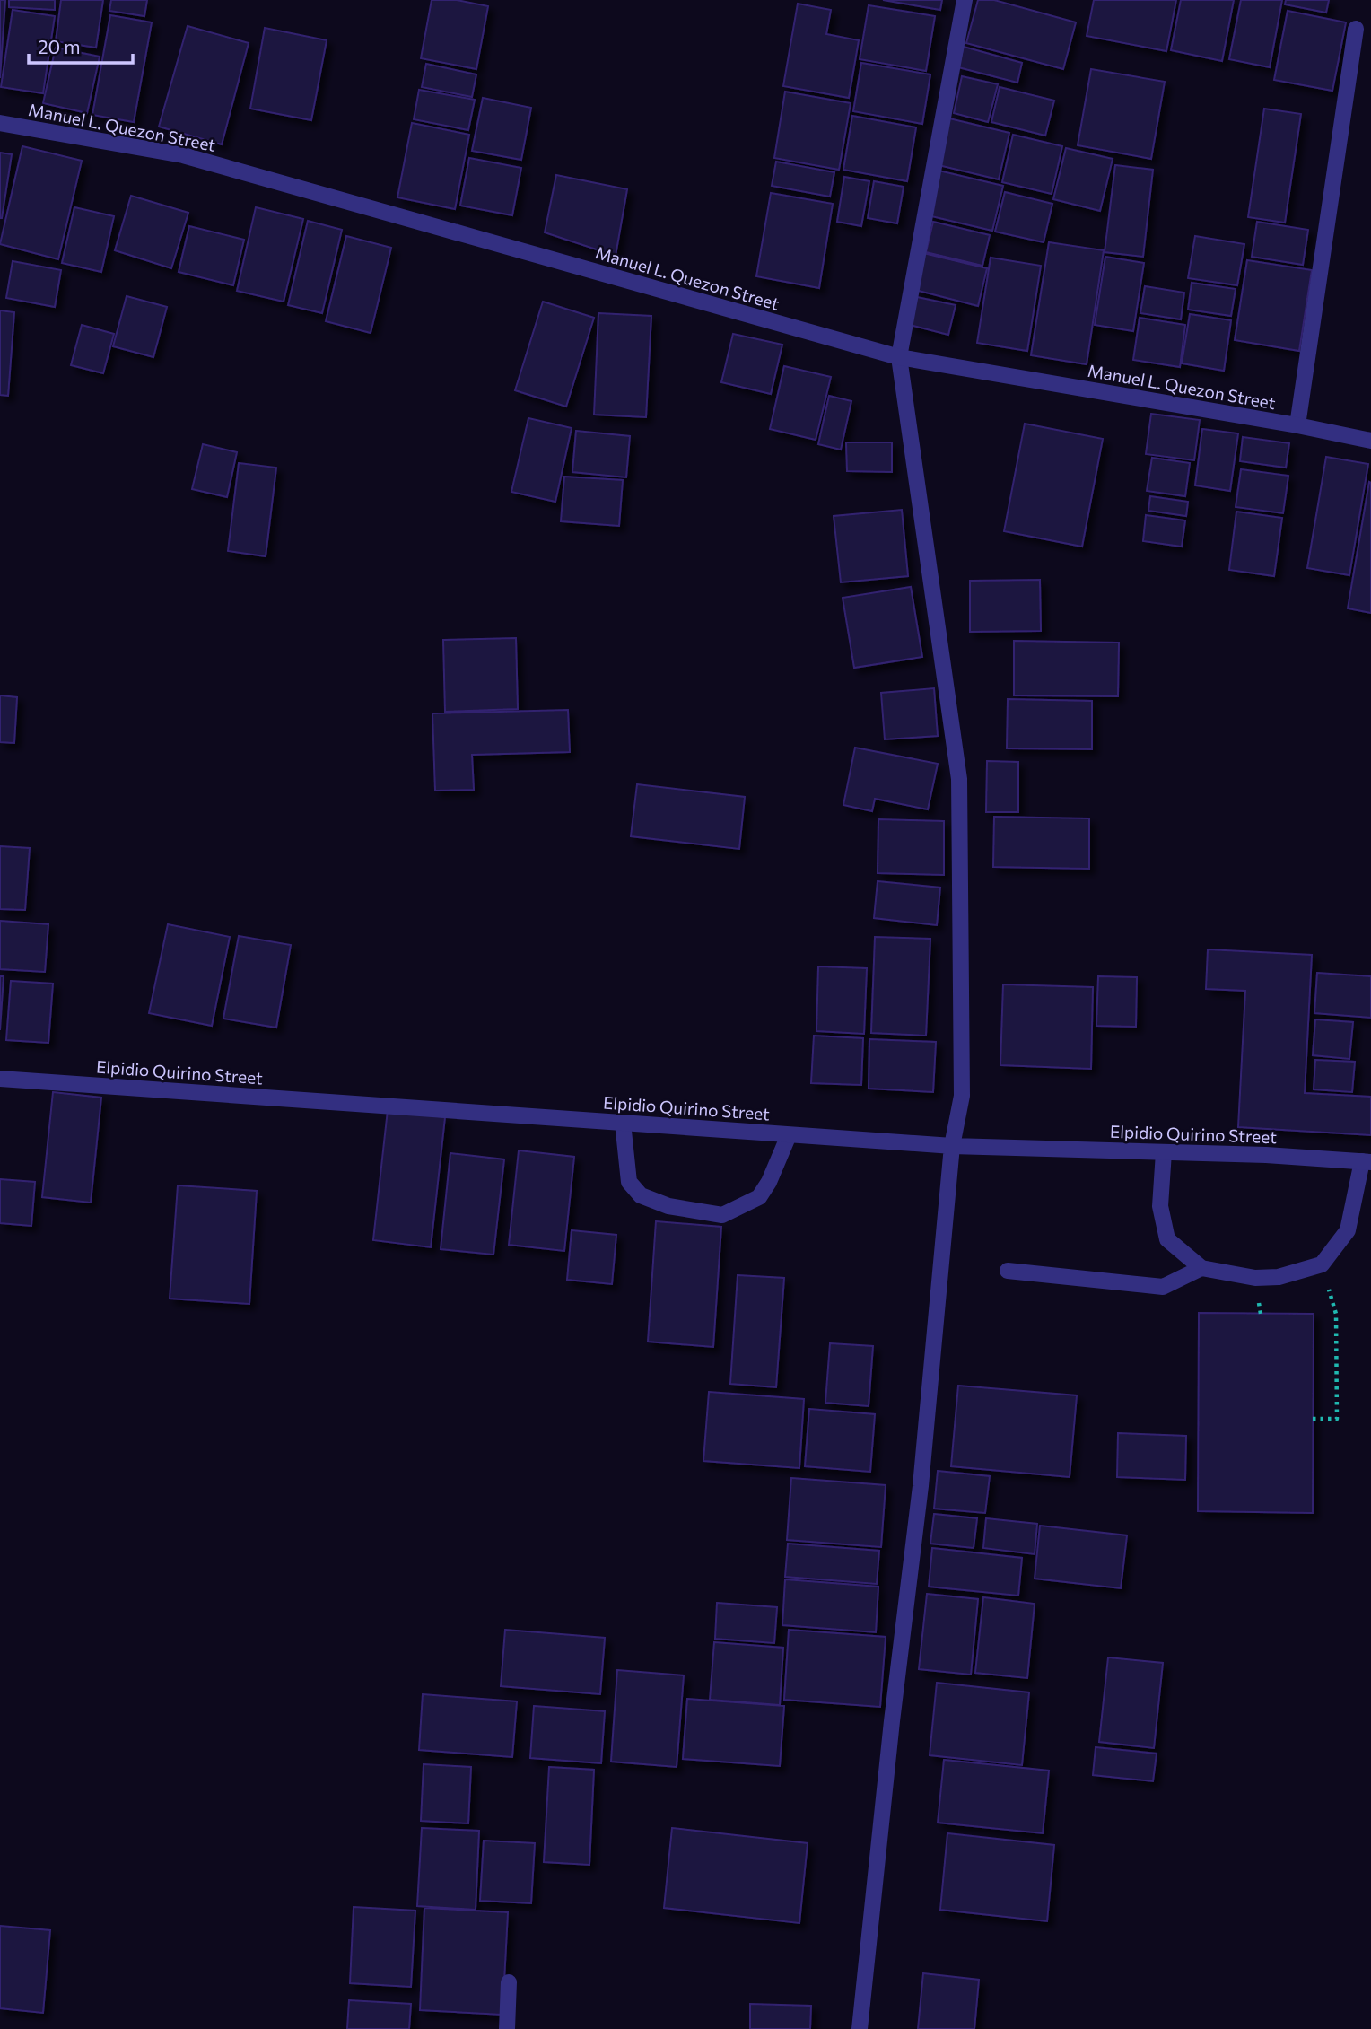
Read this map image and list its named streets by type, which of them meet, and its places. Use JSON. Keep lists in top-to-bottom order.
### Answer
{
  "streets": {
    "street": ["Manuel L. Quezon Street", "Elpidio Quirino Street"]
  },
  "scale_bar": "20 m"
}
